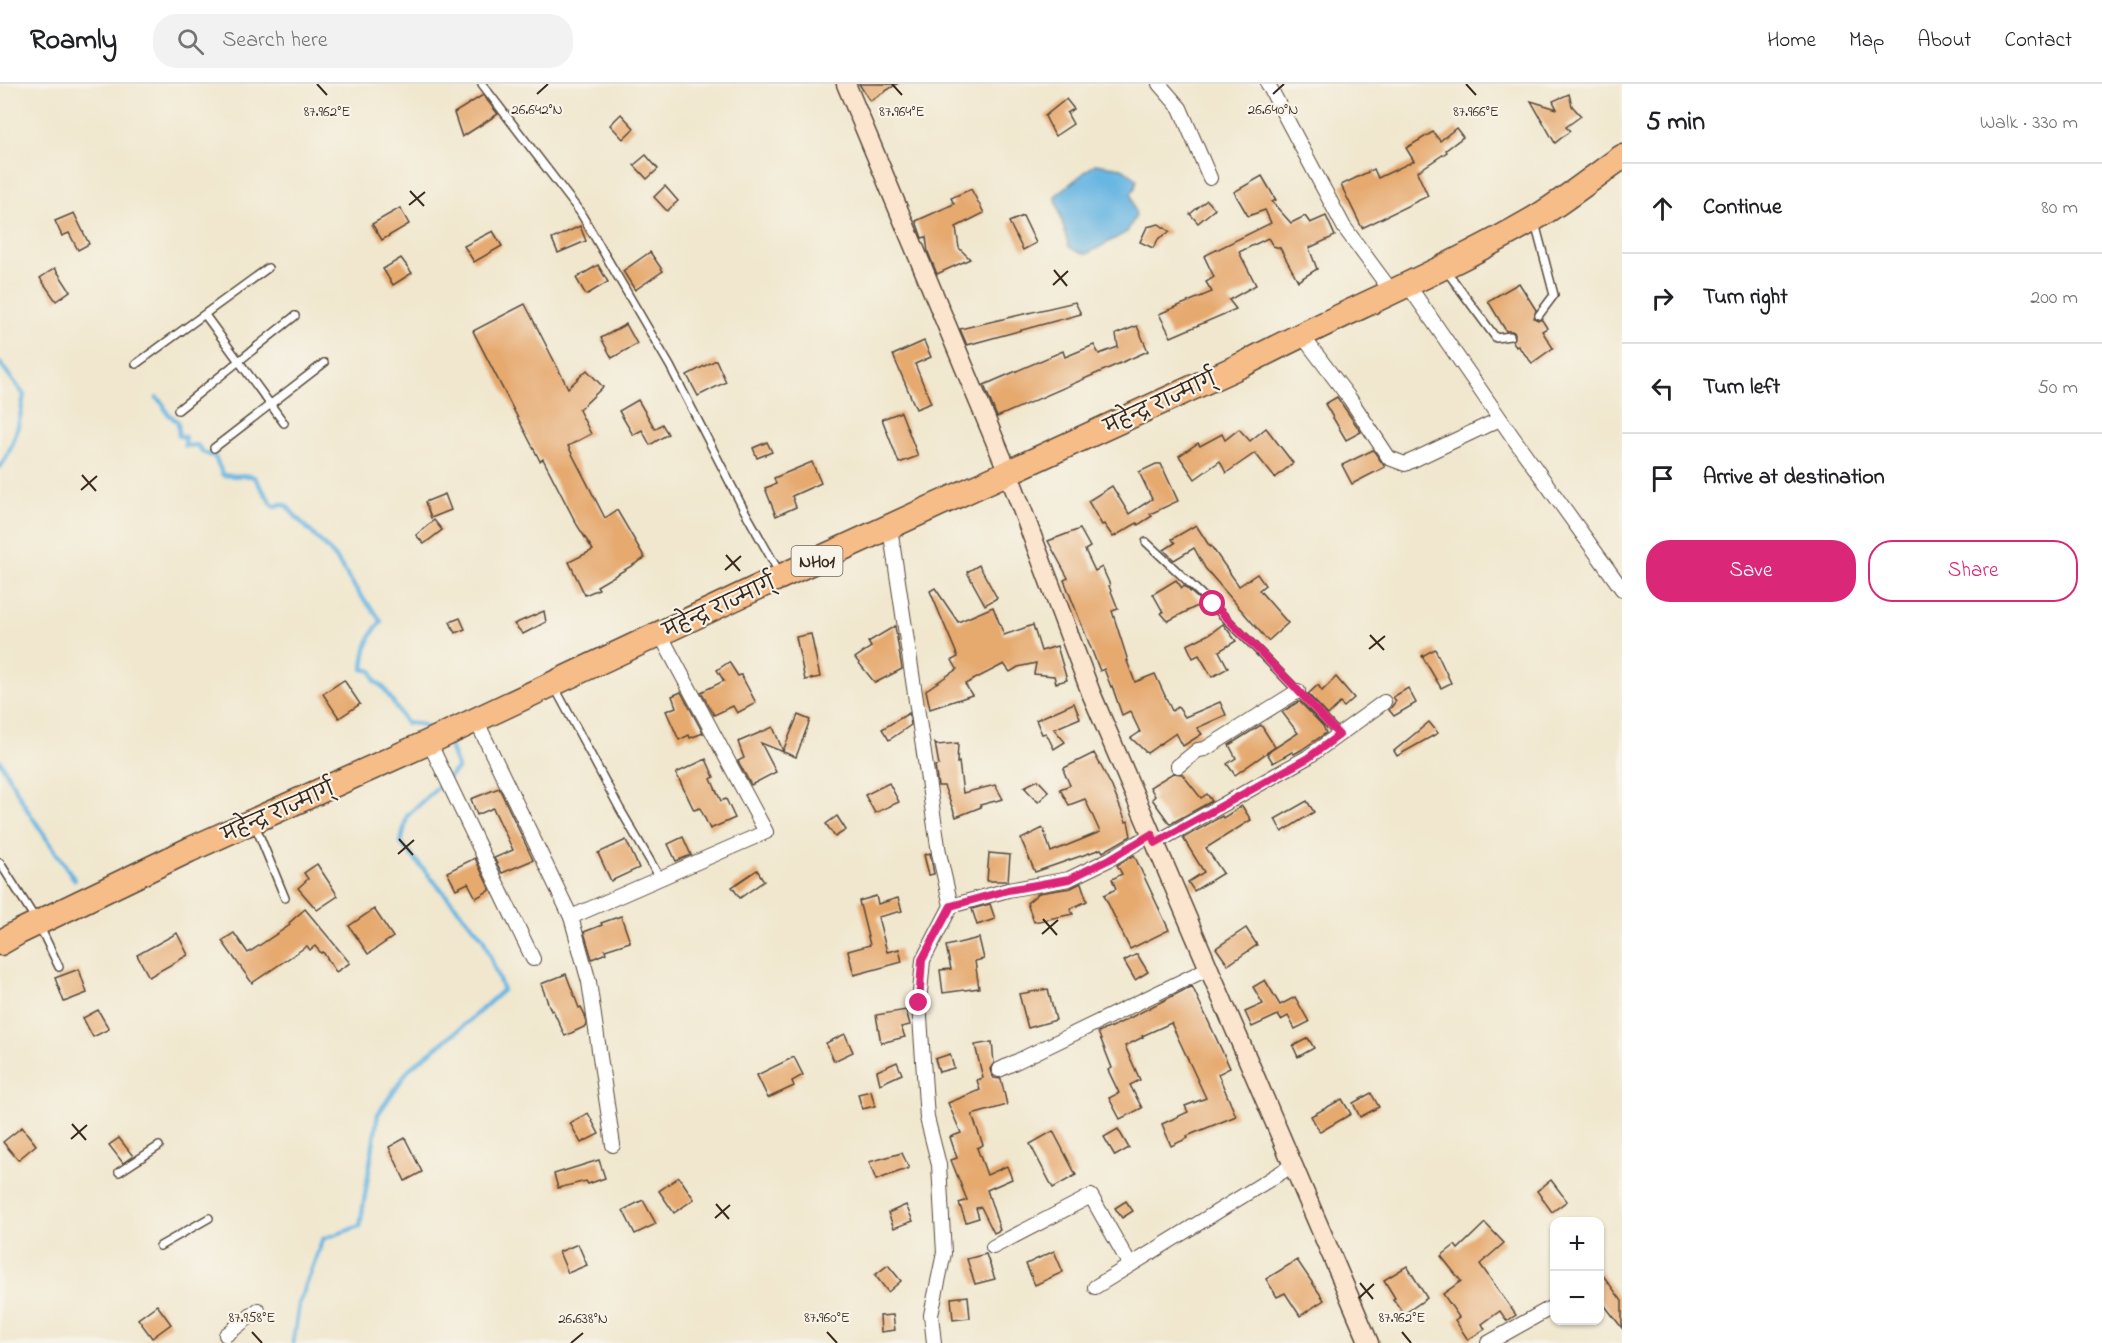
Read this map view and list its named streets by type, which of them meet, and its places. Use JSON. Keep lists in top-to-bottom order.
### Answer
{
  "streets": {
    "highway": ["महेन्द्र राज्मार्ग्", "NH01"]
  },
  "page": {
    "header": "Roamly",
    "search": "Search here",
    "nav": [
      "Home",
      "Map",
      "About",
      "Contact"
    ],
    "heading": ["5 min", "Walk · 330 m"],
    "list": [
      ["Continue", "80 m"],
      ["Turn right", "200 m"],
      ["Turn left", "50 m"],
      "Arrive at destination"
    ],
    "buttons": ["Save", "Share"],
    "map_buttons": ["+", "−"]
  },
  "coordinates": [
    "26.642°N",
    "26.640°N",
    "87.962°E",
    "87.964°E",
    "87.966°E",
    "87.958°E",
    "87.960°E",
    "26.638°N"
  ]
}
